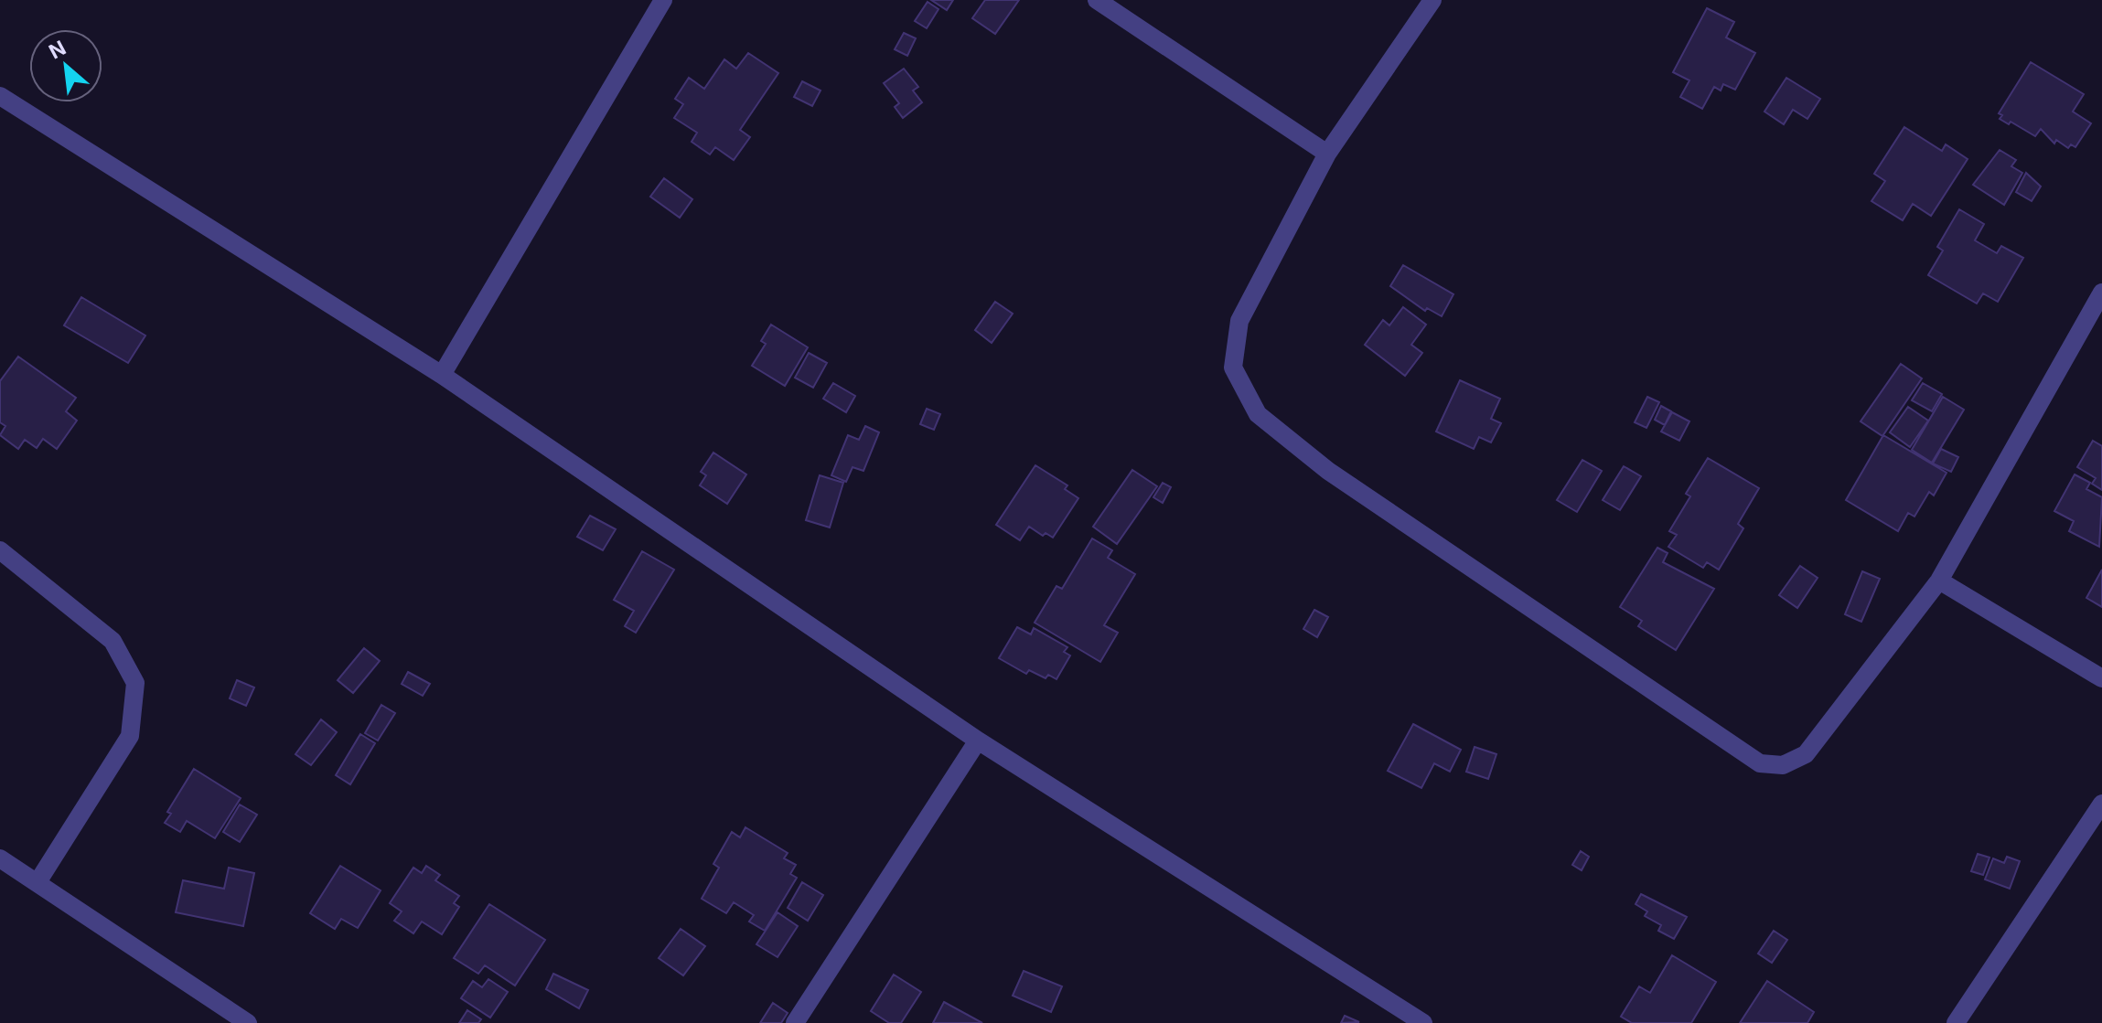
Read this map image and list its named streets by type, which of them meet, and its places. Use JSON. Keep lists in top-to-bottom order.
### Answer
{
  "north": "top left"
}
